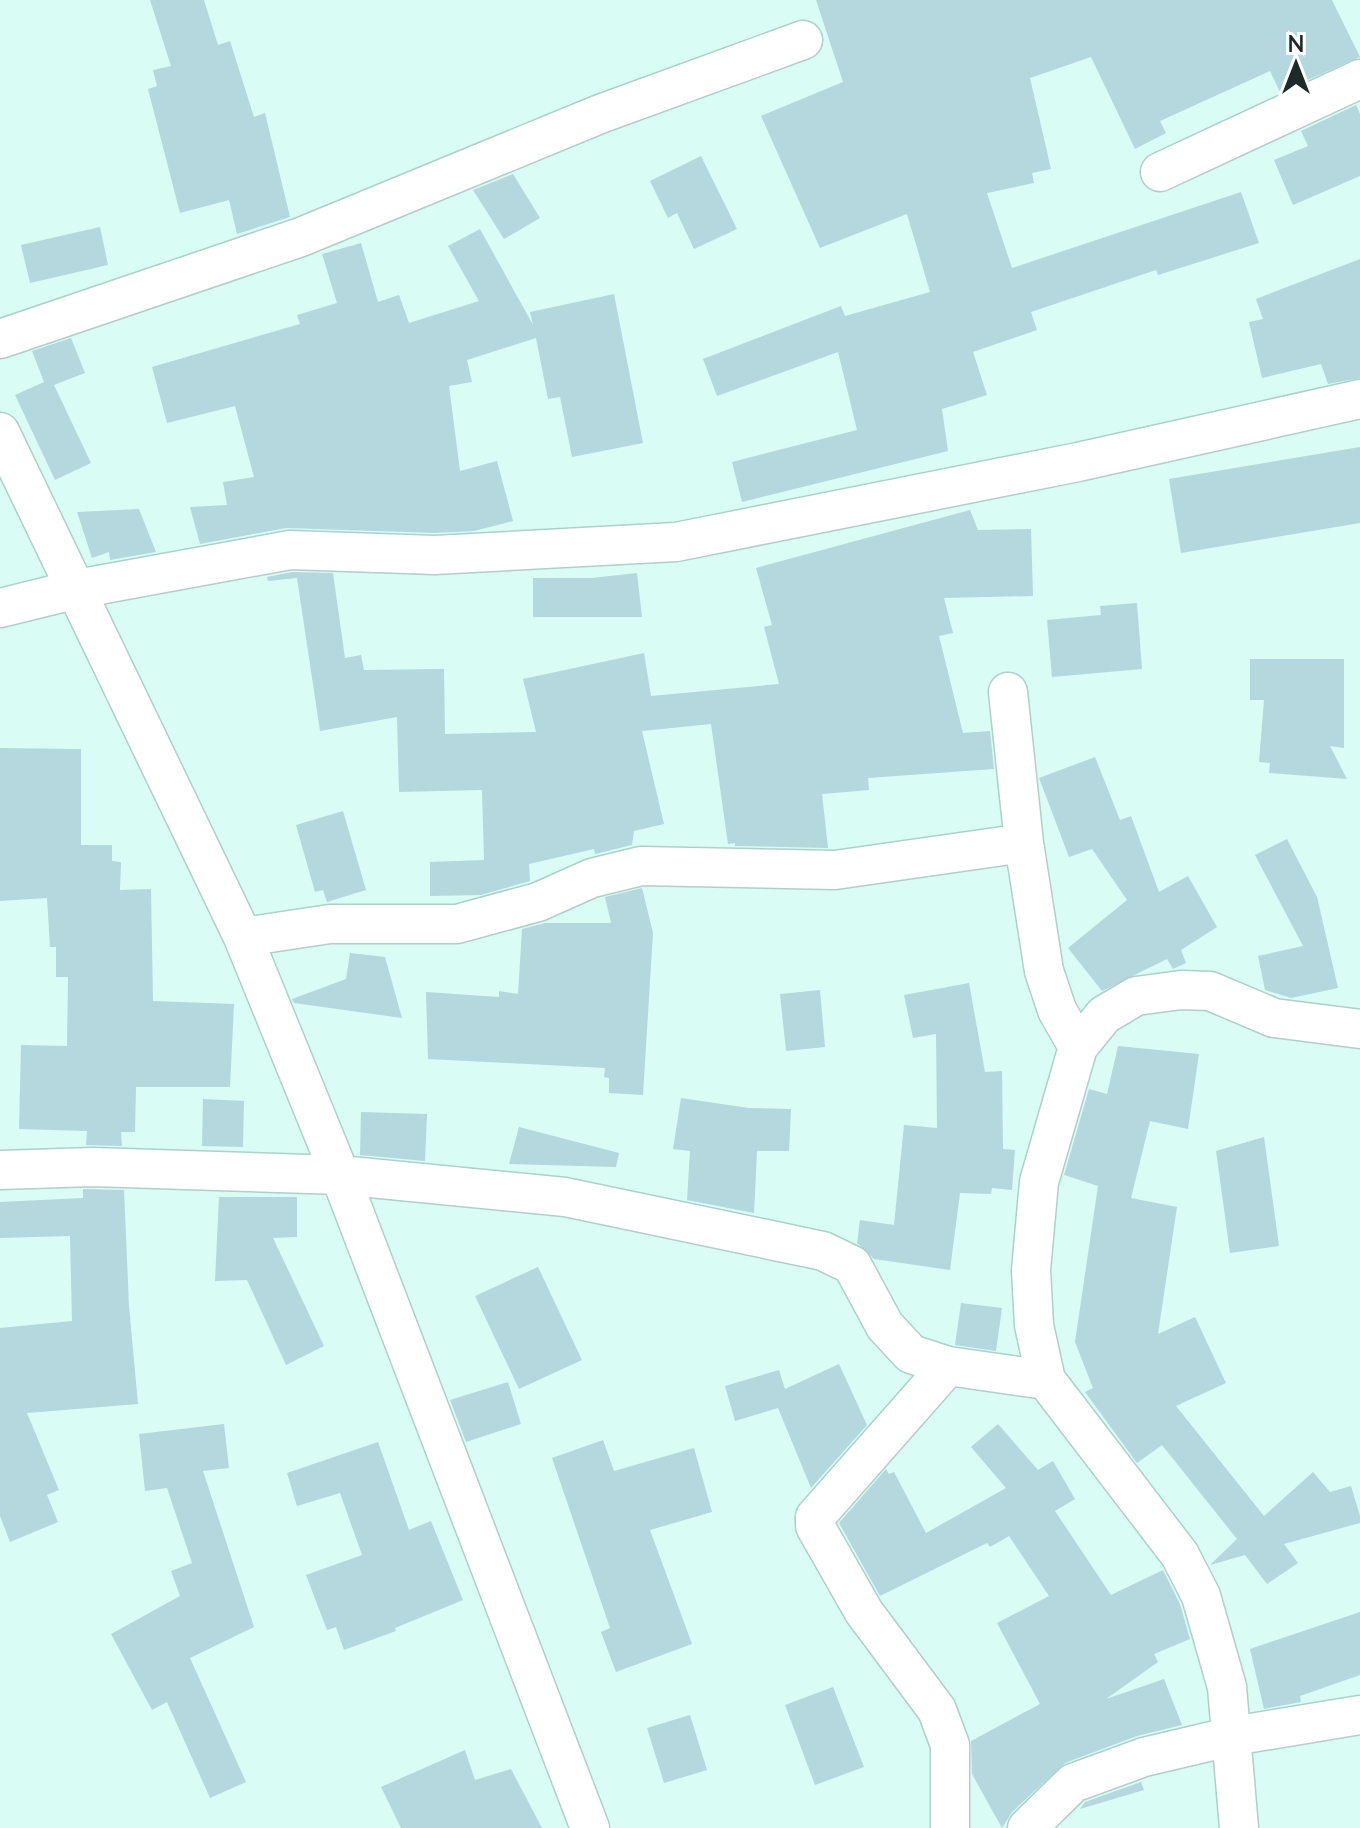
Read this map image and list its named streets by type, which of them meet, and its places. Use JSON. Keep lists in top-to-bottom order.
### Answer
{
  "north": "top"
}
